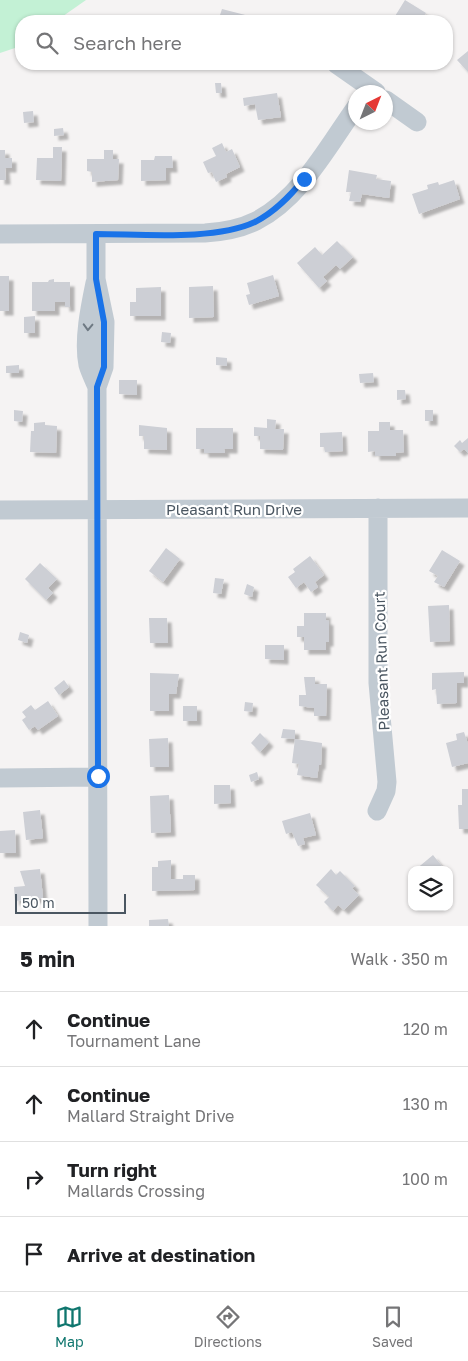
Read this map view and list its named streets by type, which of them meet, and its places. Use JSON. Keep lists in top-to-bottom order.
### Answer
{
  "streets": {
    "street": ["Pleasant Run Drive", "Pleasant Run Court"]
  },
  "crossings": [
    ["Pleasant Run Drive", "Pleasant Run Court"]
  ],
  "scale_bar": "50 m",
  "north": "top right",
  "page": {
    "search": "Search here",
    "scale": "50 m",
    "heading": ["5 min", "Walk · 350 m"],
    "list": [
      ["Continue", "Tournament Lane", "120 m"],
      ["Continue", "Mallard Straight Drive", "130 m"],
      ["Turn right", "Mallards Crossing", "100 m"],
      "Arrive at destination"
    ],
    "nav": ["Map", "Directions", "Saved"]
  }
}
